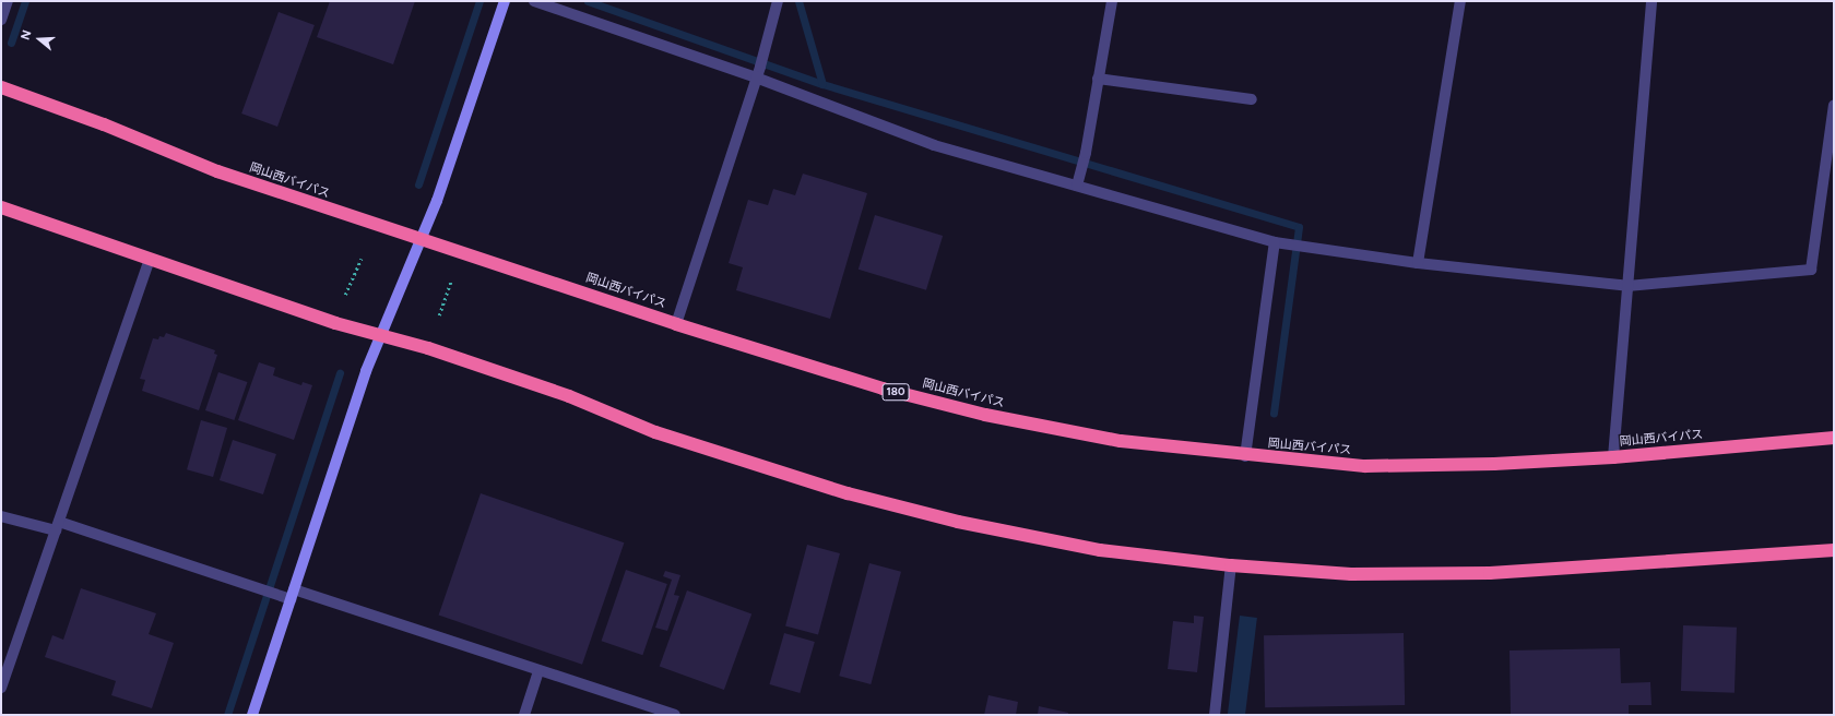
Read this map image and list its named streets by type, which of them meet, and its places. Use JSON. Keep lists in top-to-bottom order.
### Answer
{
  "streets": {
    "highway": ["岡山西バイパス", "180"]
  },
  "north": "left"
}
